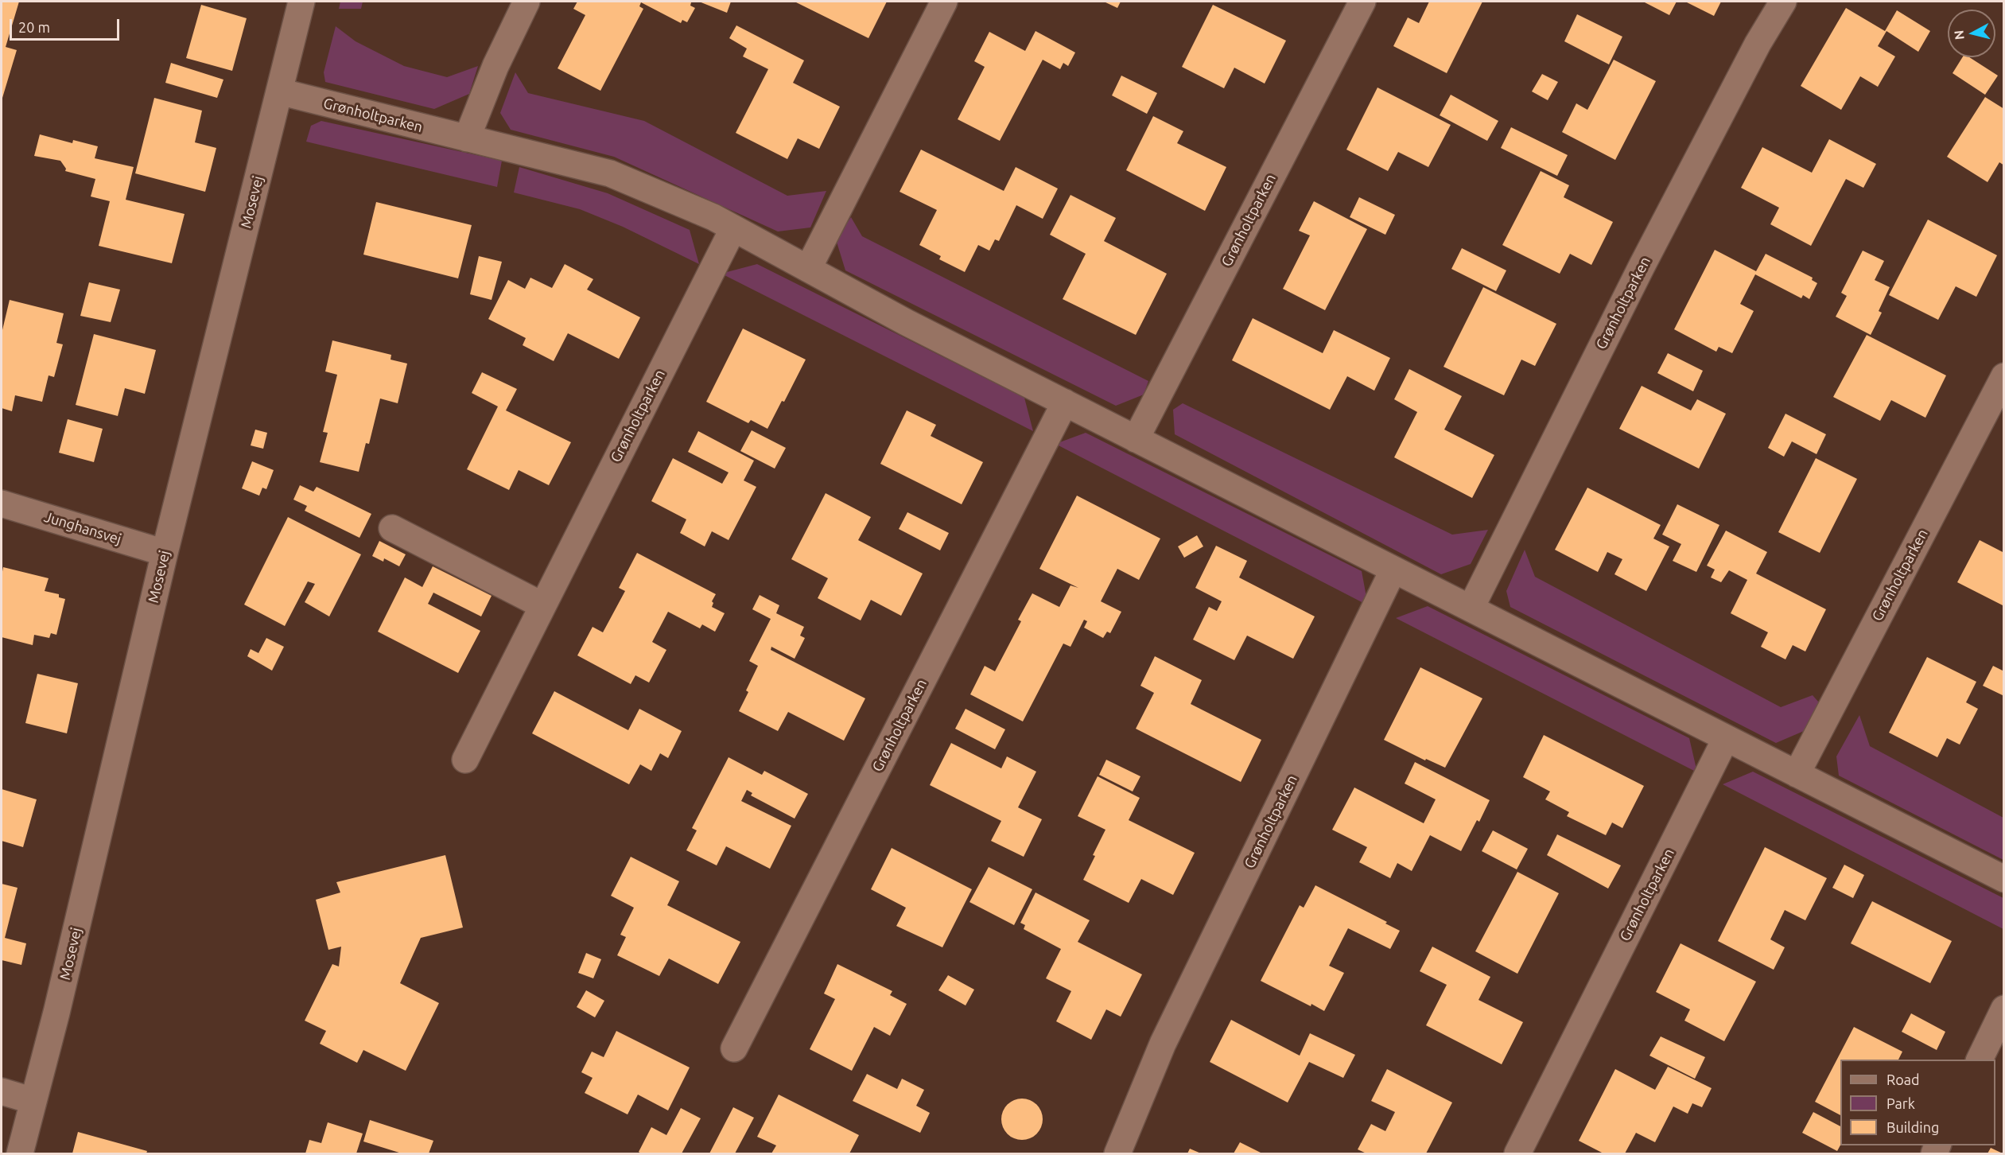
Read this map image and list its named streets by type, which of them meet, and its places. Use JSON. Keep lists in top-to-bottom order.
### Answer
{
  "streets": {
    "street": ["Grønholtparken", "Mosevej", "Junghansvej"]
  },
  "crossings": [
    ["Grønholtparken", "Mosevej"],
    ["Mosevej", "Junghansvej"]
  ],
  "legend": ["Road", "Park", "Building"],
  "scale_bar": "20 m",
  "north": "left"
}
